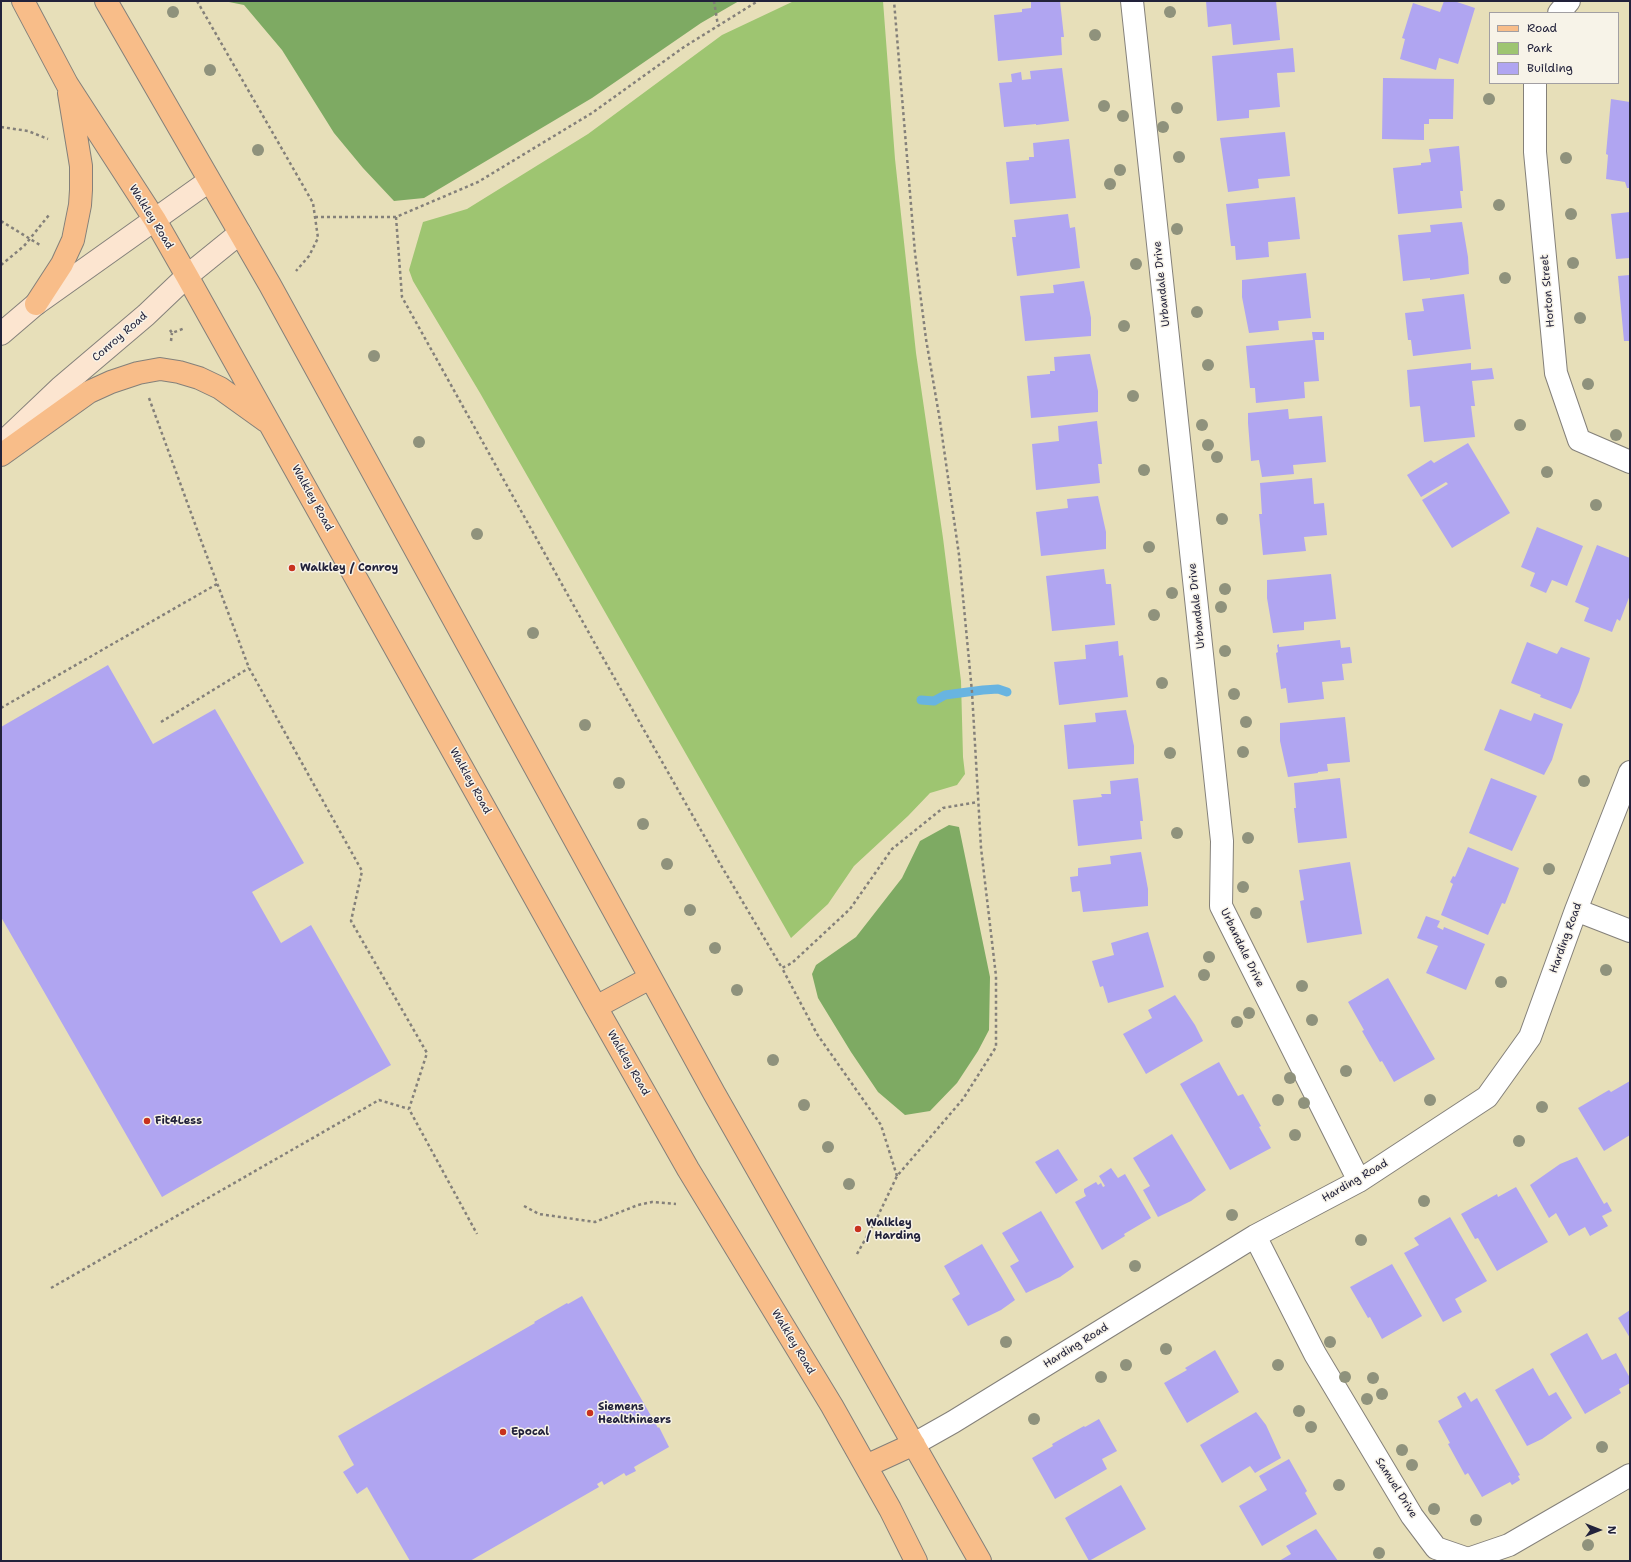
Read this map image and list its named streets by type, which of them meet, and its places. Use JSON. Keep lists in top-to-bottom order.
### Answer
{
  "streets": {
    "main road": ["Walkley Road", "Conroy Road"],
    "street": [
      "Urbandale Drive",
      "Horton Street",
      "Harding Road",
      "Samuel Drive"
    ]
  },
  "crossings": [
    ["Walkley Road", "Conroy Road"],
    ["Urbandale Drive", "Harding Road"],
    ["Harding Road", "Samuel Drive"]
  ],
  "places": [
    "Walkley / Conroy",
    "Fit4Less",
    "Walkley / Harding",
    "Siemens Healthineers",
    "Epocal"
  ],
  "legend": ["Road", "Park", "Building"],
  "north": "right"
}
